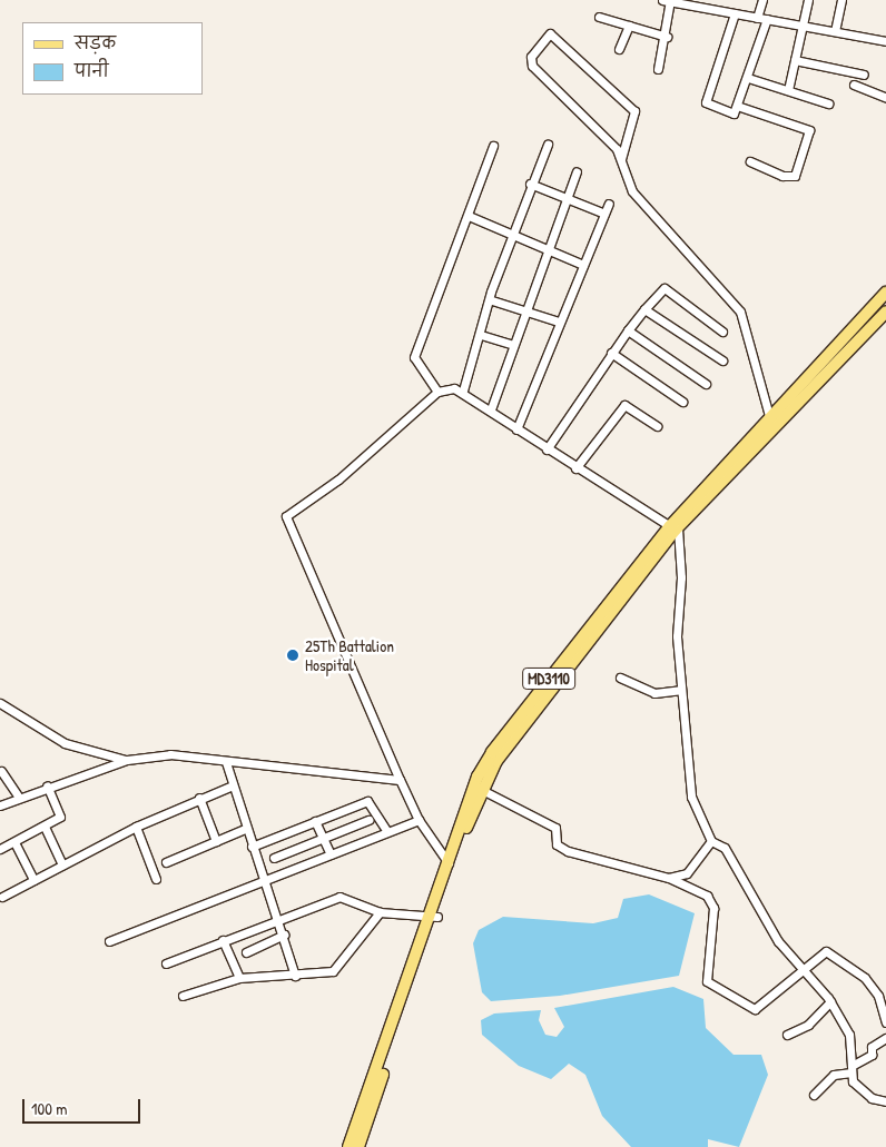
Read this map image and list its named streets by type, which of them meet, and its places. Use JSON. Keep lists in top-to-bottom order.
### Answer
{
  "streets": {
    "main road": ["MD3110"]
  },
  "places": ["25Th Battalion Hospital"],
  "legend": ["सड़क", "पानी"],
  "scale_bar": "100 m"
}
